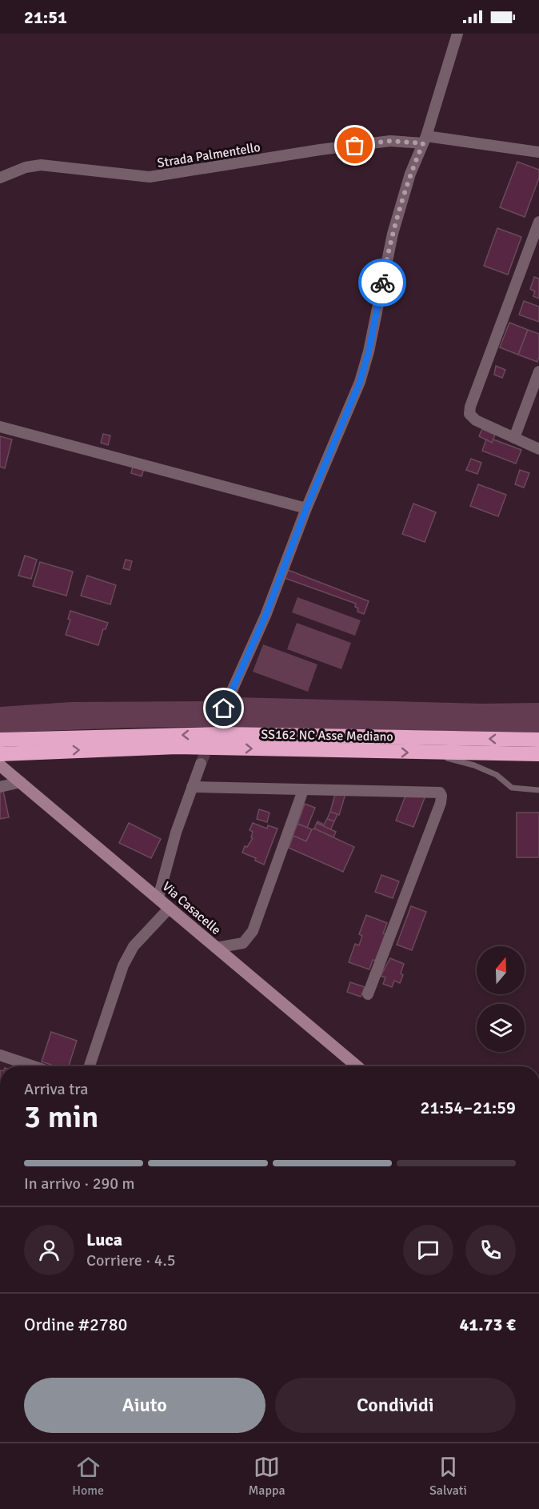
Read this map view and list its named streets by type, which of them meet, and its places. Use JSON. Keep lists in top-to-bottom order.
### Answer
{
  "streets": {
    "highway": ["SS162 NC Asse Mediano"],
    "street": ["Strada Palmentello", "Via Casacelle"]
  },
  "north": "top",
  "page": {
    "status": "21:51",
    "heading": ["3 min", "Arriva tra", "21:54–21:59"],
    "panel": [
      "Luca",
      "Corriere · 4.5",
      "Ordine #2780",
      "41.73 €"
    ],
    "bar": "In arrivo · 290 m",
    "buttons": ["Aiuto", "Condividi"],
    "tabs": ["Home", "Mappa", "Salvati"]
  }
}
